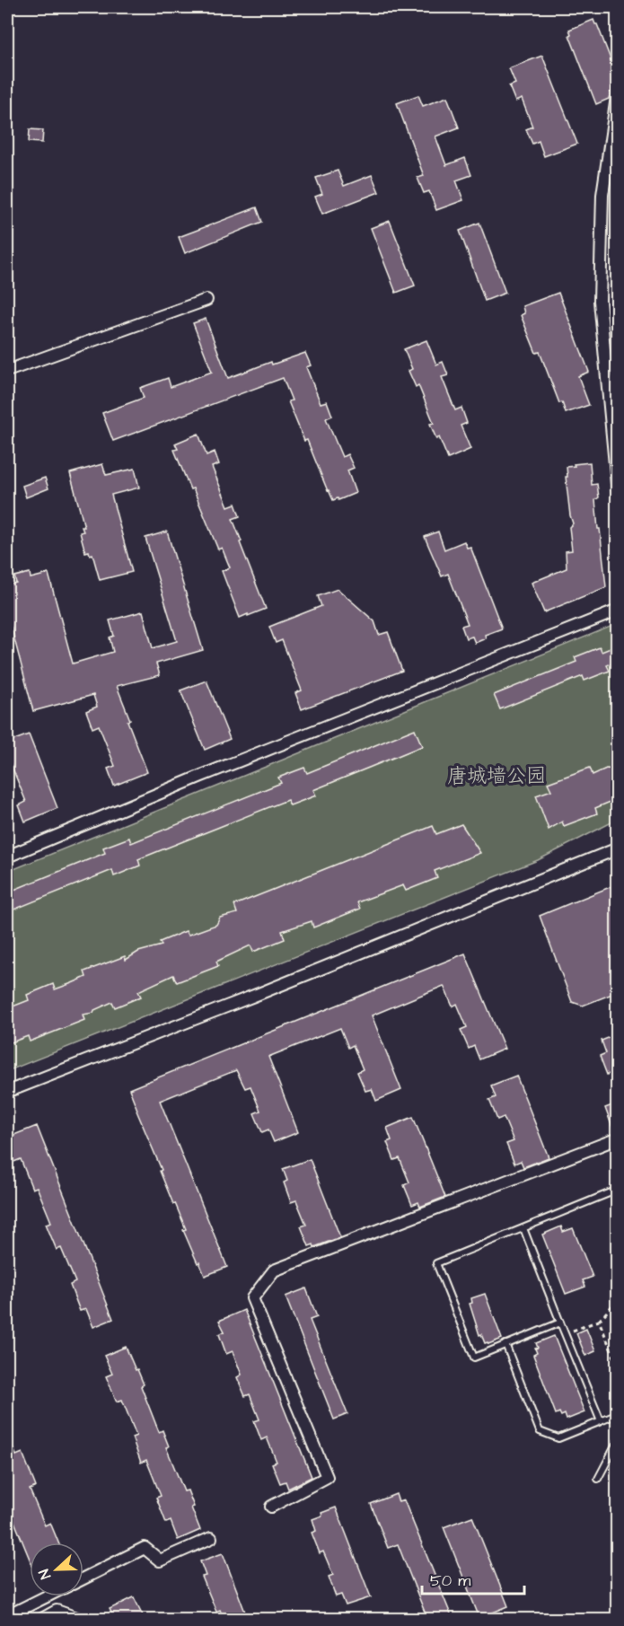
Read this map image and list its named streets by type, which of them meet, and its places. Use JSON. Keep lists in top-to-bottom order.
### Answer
{
  "parks": ["唐城墙公园"],
  "scale_bar": "50 m",
  "north": "left"
}
